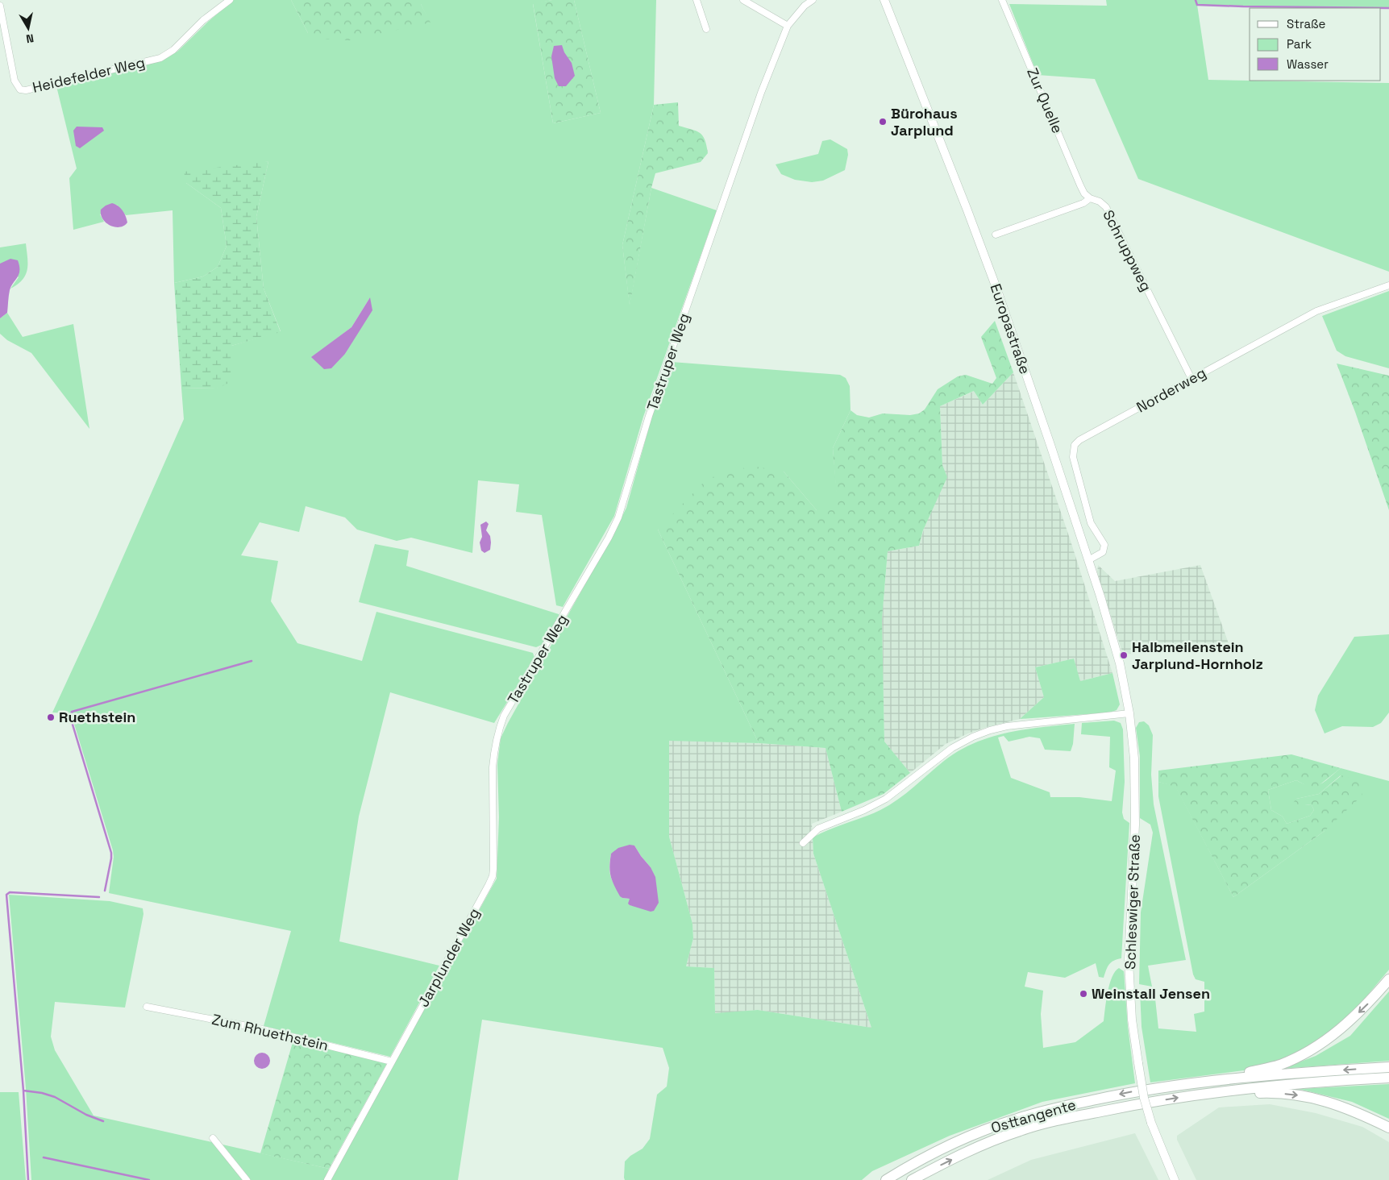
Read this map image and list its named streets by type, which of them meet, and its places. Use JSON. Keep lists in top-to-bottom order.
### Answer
{
  "streets": {
    "highway": ["Osttangente"],
    "main road": ["Europastraße", "Schleswiger Straße"],
    "street": [
      "Heidefelder Weg",
      "Zur Quelle",
      "Schruppweg",
      "Tastruper Weg",
      "Norderweg",
      "Jarplunder Weg",
      "Zum Rhuethstein"
    ]
  },
  "crossings": [
    ["Zur Quelle", "Schruppweg"],
    ["Schruppweg", "Norderweg"],
    ["Europastraße", "Norderweg"],
    ["Europastraße", "Schleswiger Straße"],
    ["Tastruper Weg", "Jarplunder Weg"],
    ["Jarplunder Weg", "Zum Rhuethstein"]
  ],
  "places": [
    "Bürohaus Jarplund",
    "Halbmeilenstein Jarplund-Hornholz",
    "Ruethstein",
    "Weinstall Jensen"
  ],
  "legend": ["Straße", "Park", "Wasser"],
  "north": "bottom"
}
